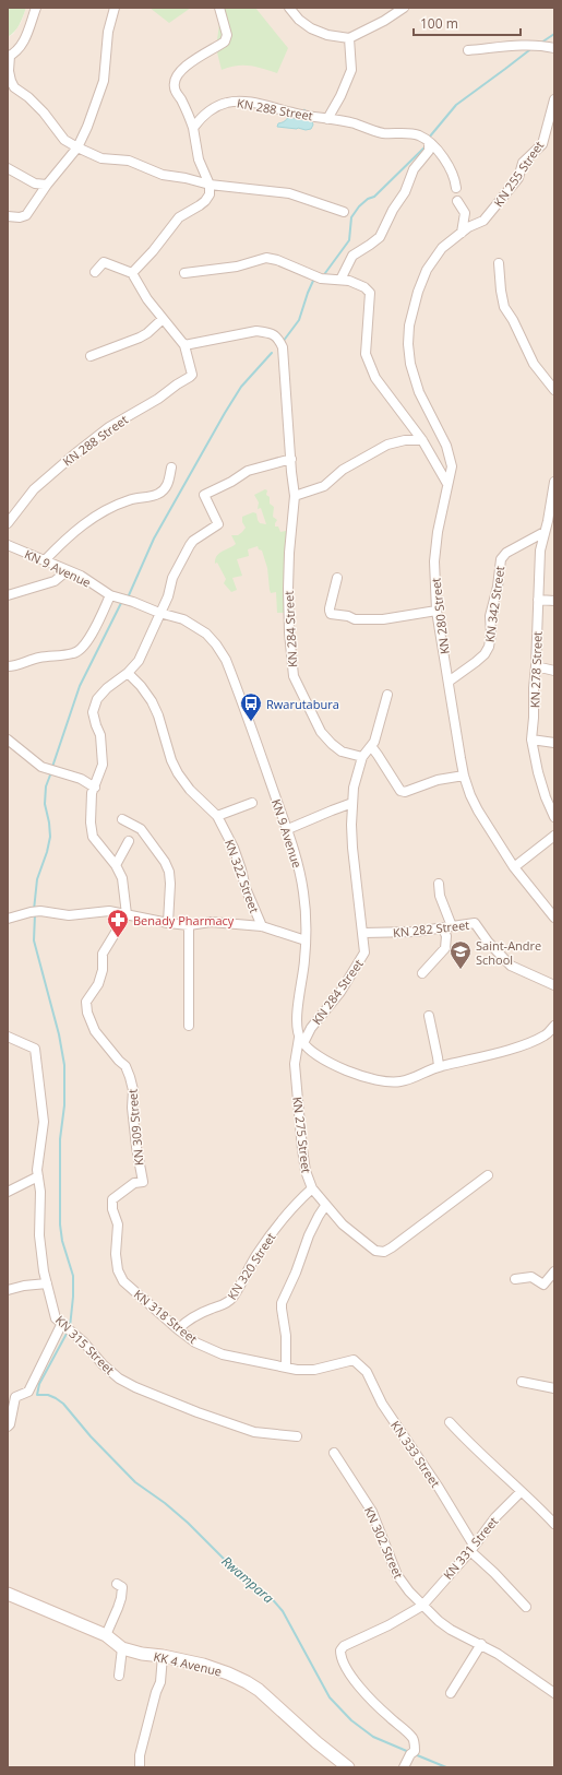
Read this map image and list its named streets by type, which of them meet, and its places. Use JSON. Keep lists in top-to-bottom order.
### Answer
{
  "streets": {
    "main road": ["KK 4 Avenue"],
    "street": [
      "KN 288 Street",
      "KN 255 Street",
      "KN 9 Avenue",
      "KN 342 Street",
      "KN 280 Street",
      "KN 284 Street",
      "KN 278 Street",
      "KN 322 Street",
      "KN 282 Street",
      "KN 309 Street",
      "KN 275 Street",
      "KN 320 Street",
      "KN 318 Street",
      "KN 315 Street",
      "KN 333 Street",
      "KN 302 Street",
      "KN 331 Street"
    ]
  },
  "crossings": [
    ["KN 288 Street", "KN 284 Street"],
    ["KN 255 Street", "KN 280 Street"],
    ["KN 9 Avenue", "KN 284 Street"],
    ["KN 9 Avenue", "KN 275 Street"],
    ["KN 342 Street", "KN 280 Street"],
    ["KN 342 Street", "KN 278 Street"],
    ["KN 284 Street", "KN 282 Street"],
    ["KN 284 Street", "KN 275 Street"],
    ["KN 309 Street", "KN 318 Street"],
    ["KN 275 Street", "KN 320 Street"],
    ["KN 320 Street", "KN 318 Street"],
    ["KN 318 Street", "KN 333 Street"],
    ["KN 333 Street", "KN 331 Street"],
    ["KN 302 Street", "KN 331 Street"]
  ],
  "water": ["Rwampara"],
  "places": {
    "bus stop": ["Rwarutabura"],
    "pharmacy": ["Benady Pharmacy"],
    "school or university": ["Saint-Andre School"]
  },
  "scale_bar": "100 m"
}
